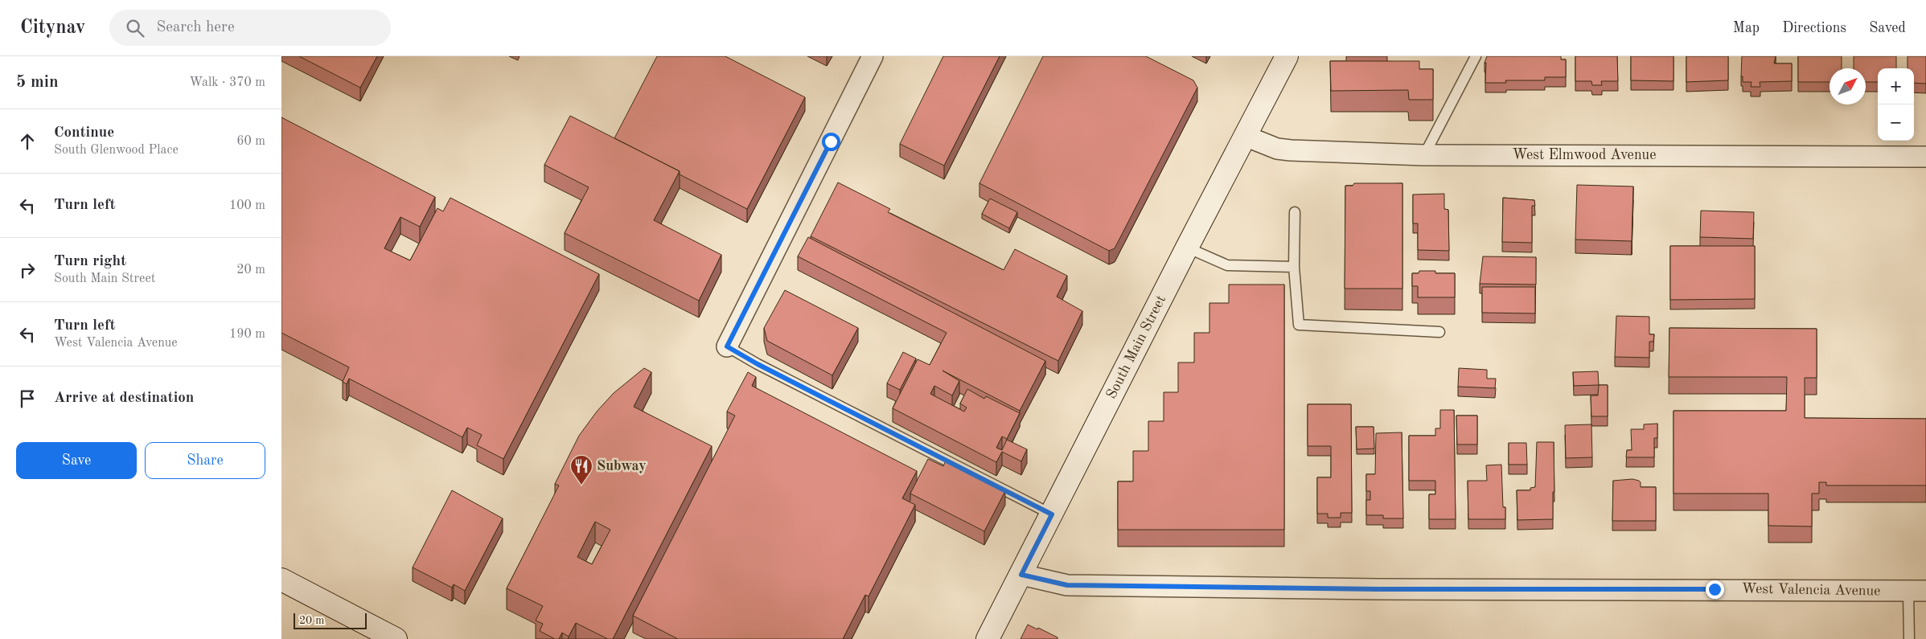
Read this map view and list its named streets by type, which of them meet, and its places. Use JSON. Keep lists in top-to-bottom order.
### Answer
{
  "streets": {
    "main road": ["South Main Street"],
    "street": ["West Elmwood Avenue", "West Valencia Avenue"]
  },
  "crossings": [
    ["West Elmwood Avenue", "South Main Street"],
    ["South Main Street", "West Valencia Avenue"]
  ],
  "places": {
    "restaurant": ["Subway"]
  },
  "scale_bar": "20 m",
  "north": "top right",
  "page": {
    "header": "Citynav",
    "search": "Search here",
    "nav": ["Map", "Directions", "Saved"],
    "heading": ["5 min", "Walk · 370 m"],
    "map_buttons": ["+", "−"],
    "list": [
      ["Continue", "South Glenwood Place", "60 m"],
      ["Turn left", "100 m"],
      ["Turn right", "South Main Street", "20 m"],
      ["Turn left", "West Valencia Avenue", "190 m"],
      "Arrive at destination"
    ],
    "buttons": ["Save", "Share"],
    "scale": "20 m"
  }
}
